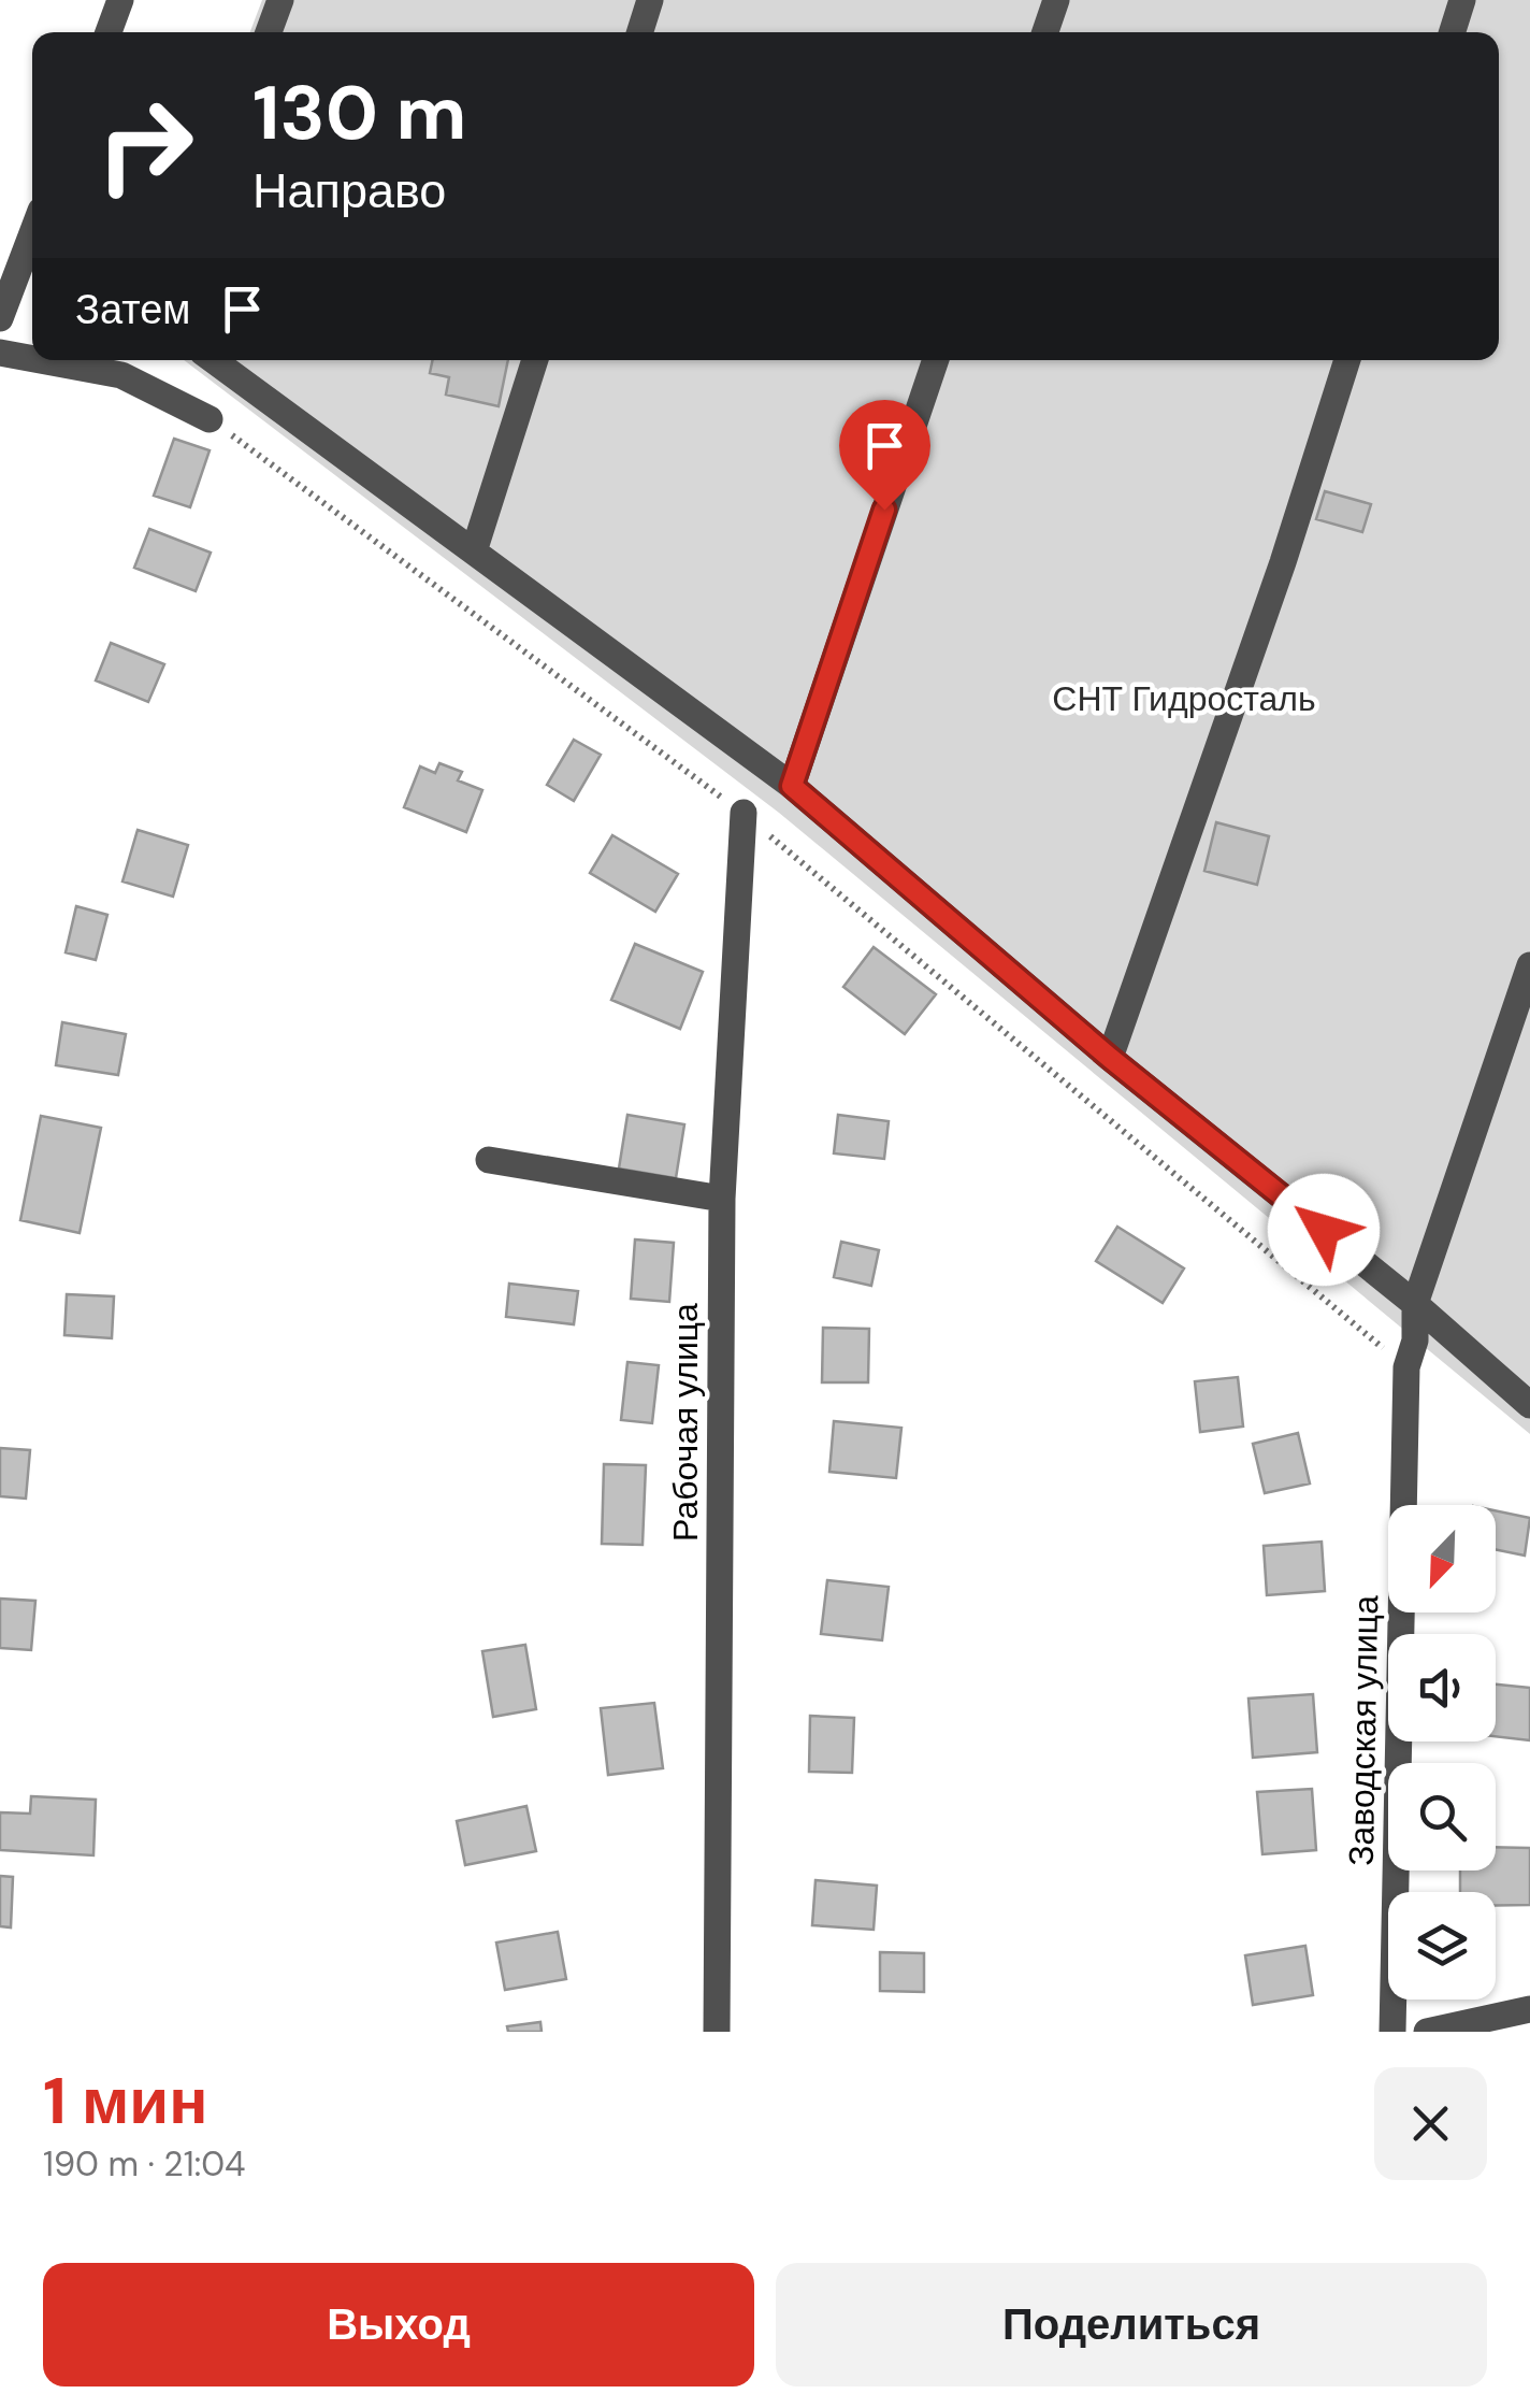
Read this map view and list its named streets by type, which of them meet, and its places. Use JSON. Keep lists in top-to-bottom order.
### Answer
{
  "streets": {
    "street": ["Рабочая улица", "Заводская улица"]
  },
  "parks": ["СНТ Гидросталь"],
  "north": "bottom left",
  "page": {
    "turn": ["130 m", "Направо"],
    "then": "Затем",
    "heading": ["1 мин", "190 m · 21:04"],
    "buttons": ["Выход", "Поделиться"]
  }
}
